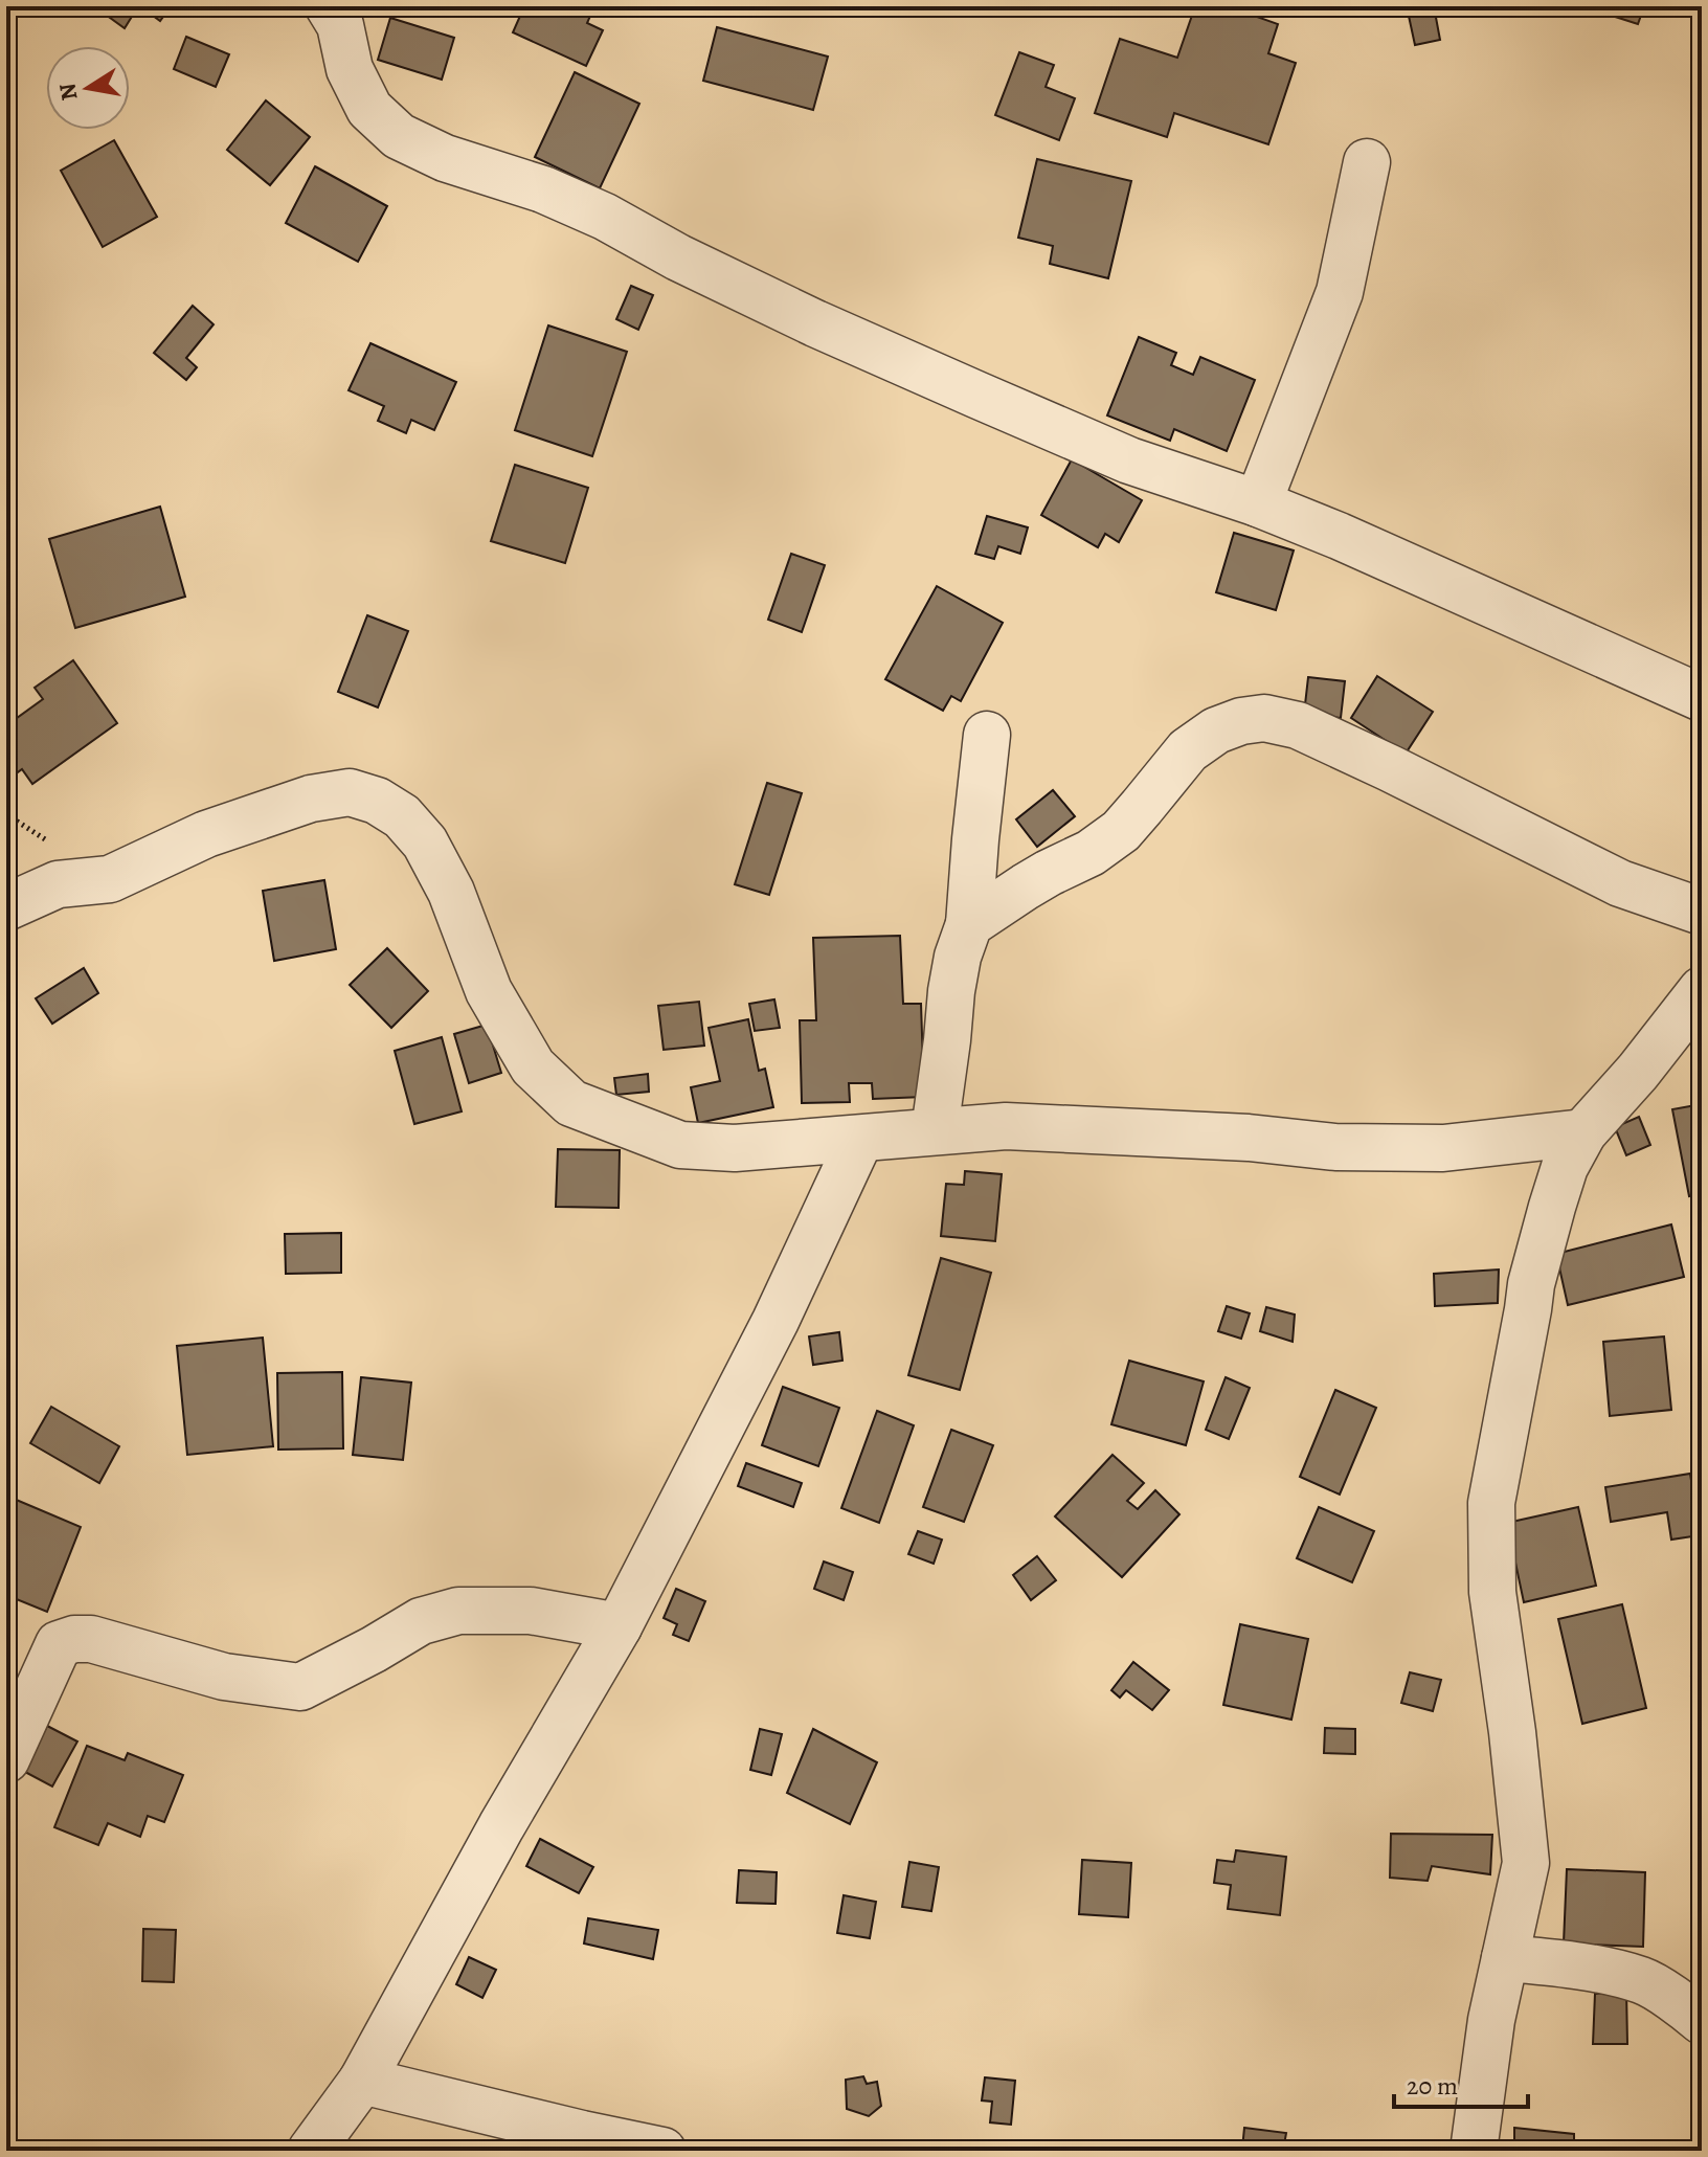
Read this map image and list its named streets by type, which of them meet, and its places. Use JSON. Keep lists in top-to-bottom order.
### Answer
{
  "scale_bar": "20 m",
  "north": "left"
}
